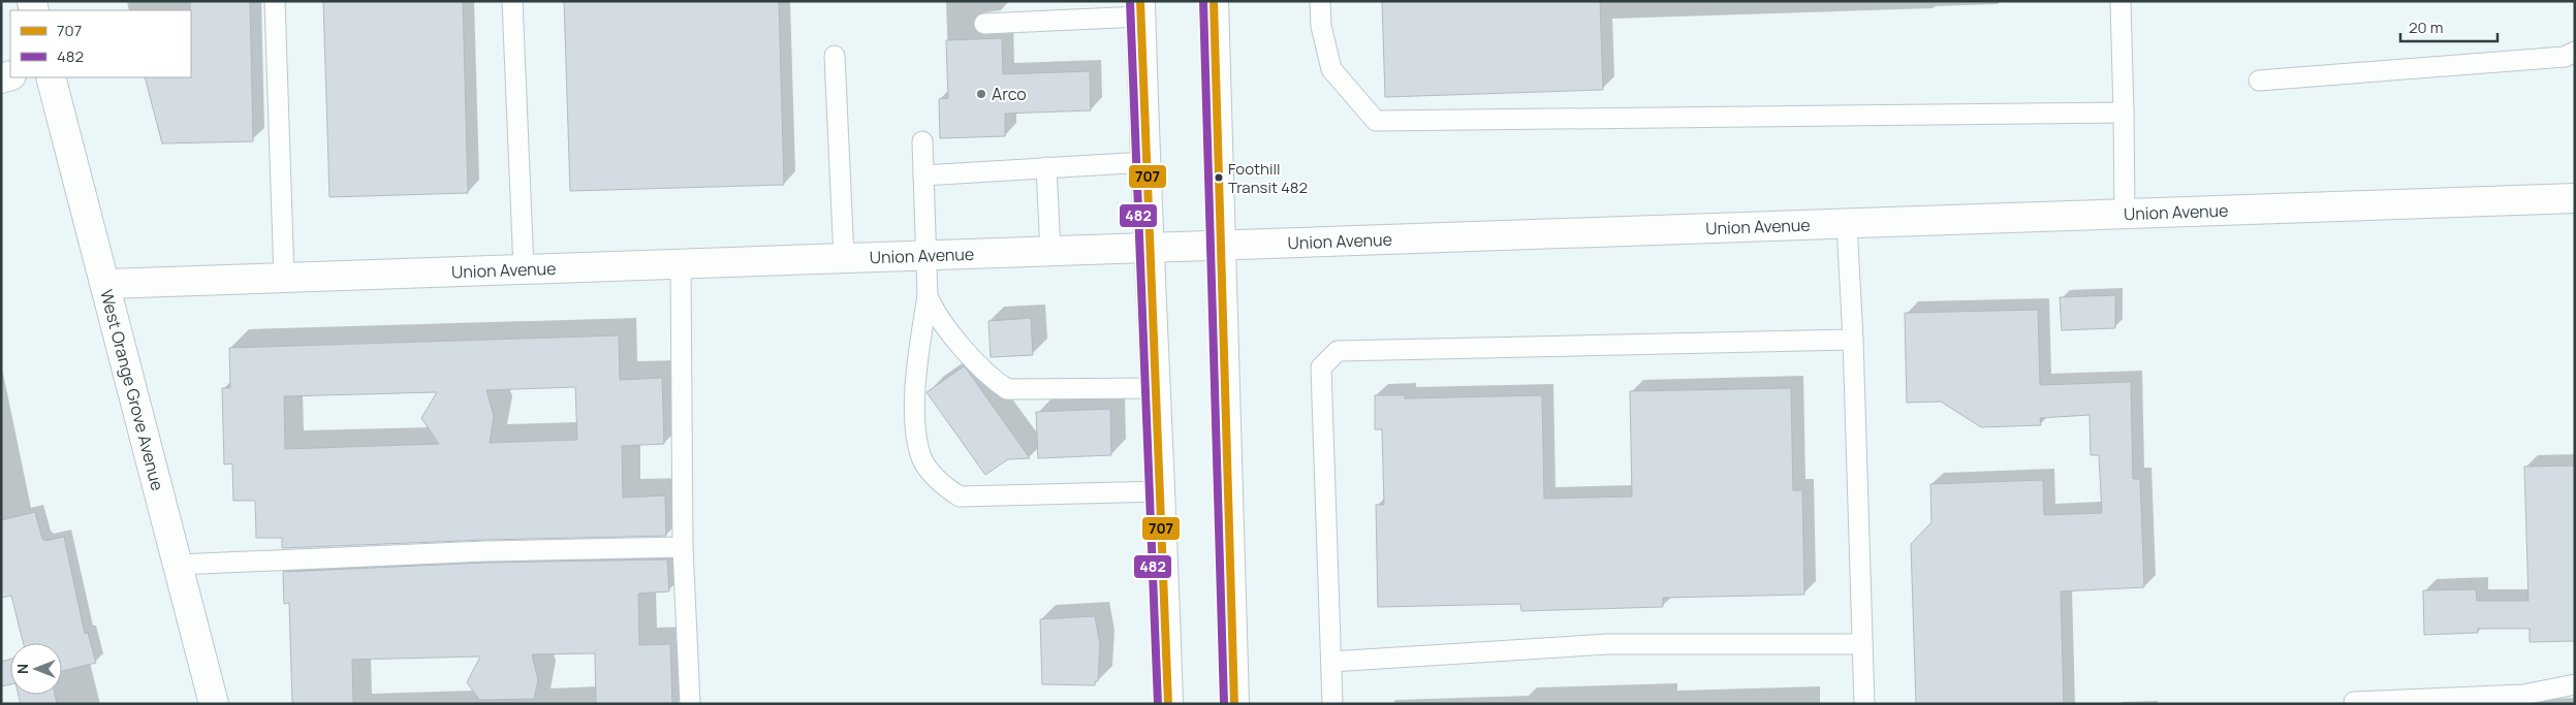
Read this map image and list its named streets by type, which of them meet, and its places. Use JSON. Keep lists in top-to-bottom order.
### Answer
{
  "streets": {
    "street": ["Union Avenue", "West Orange Grove Avenue"]
  },
  "crossings": [
    ["Union Avenue", "West Orange Grove Avenue"]
  ],
  "places": ["Arco", "Foothill Transit 482"],
  "lines": ["transit line 707", "transit line 482"],
  "legend": ["707", "482"],
  "scale_bar": "20 m",
  "north": "left"
}
